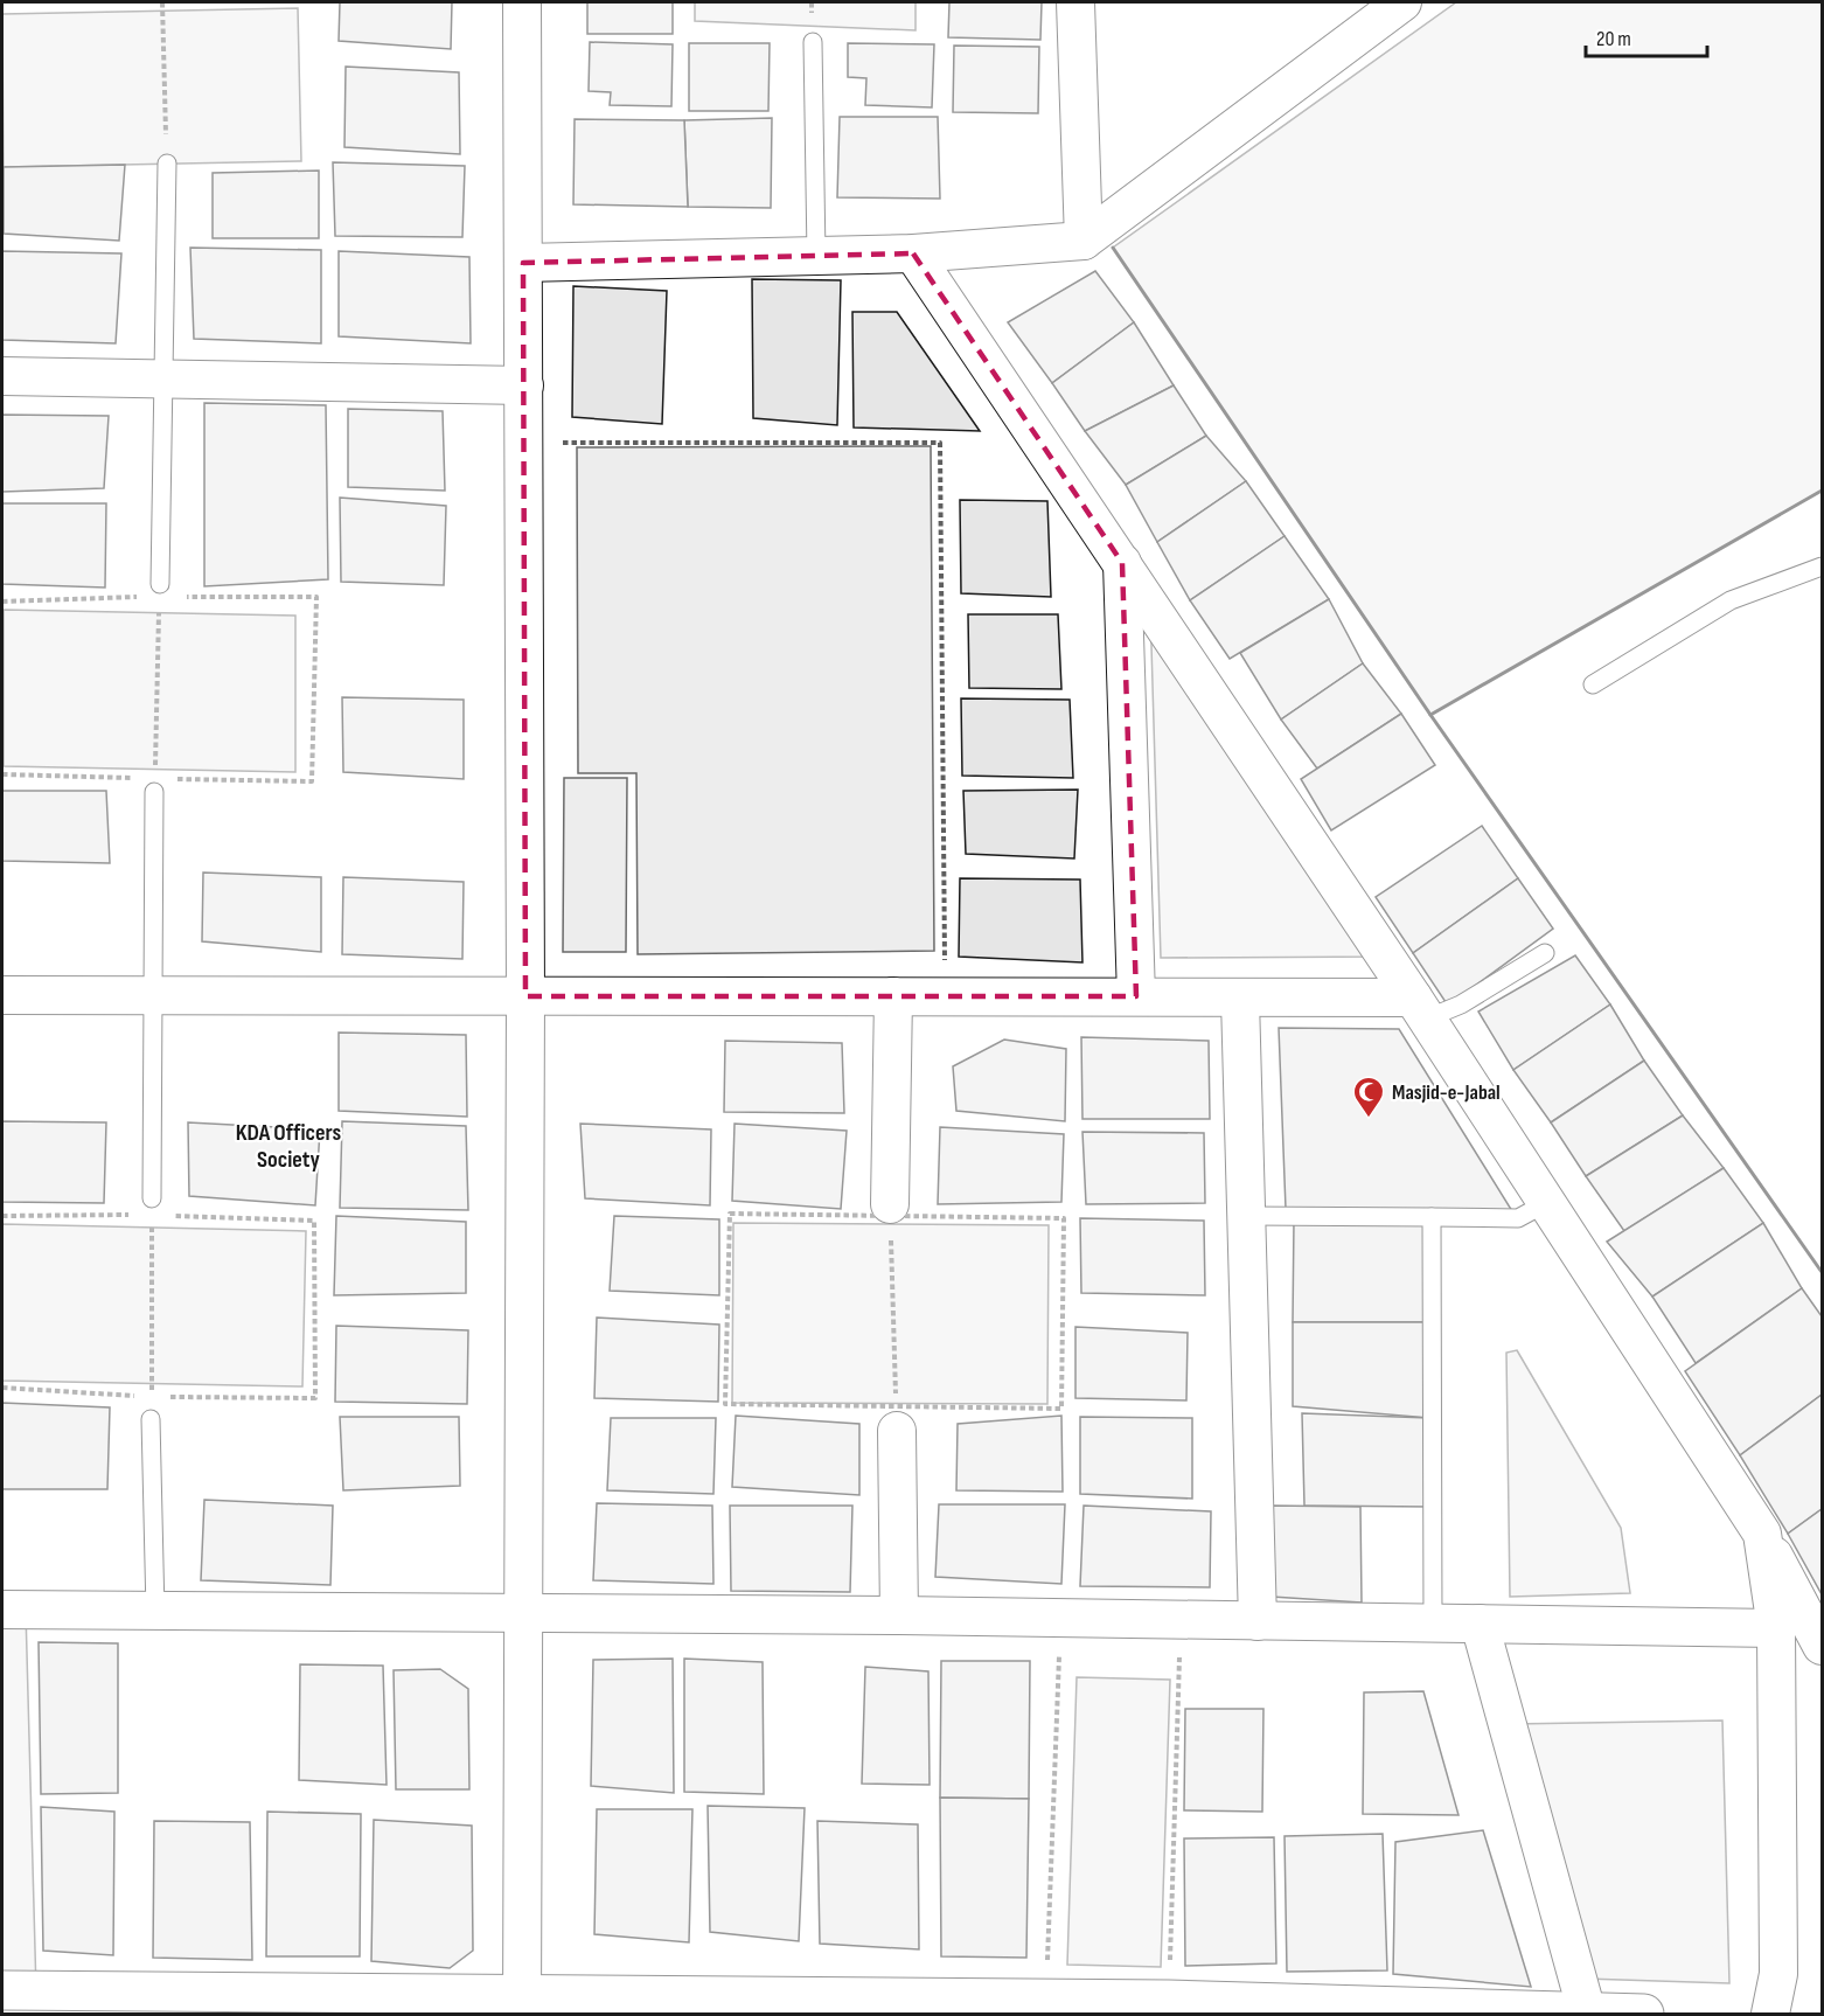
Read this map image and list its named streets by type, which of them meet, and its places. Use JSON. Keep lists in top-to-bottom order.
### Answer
{
  "districts": ["KDA Officers Society"],
  "places": {
    "mosque": ["Masjid-e-Jabal"]
  },
  "scale_bar": "20 m"
}
